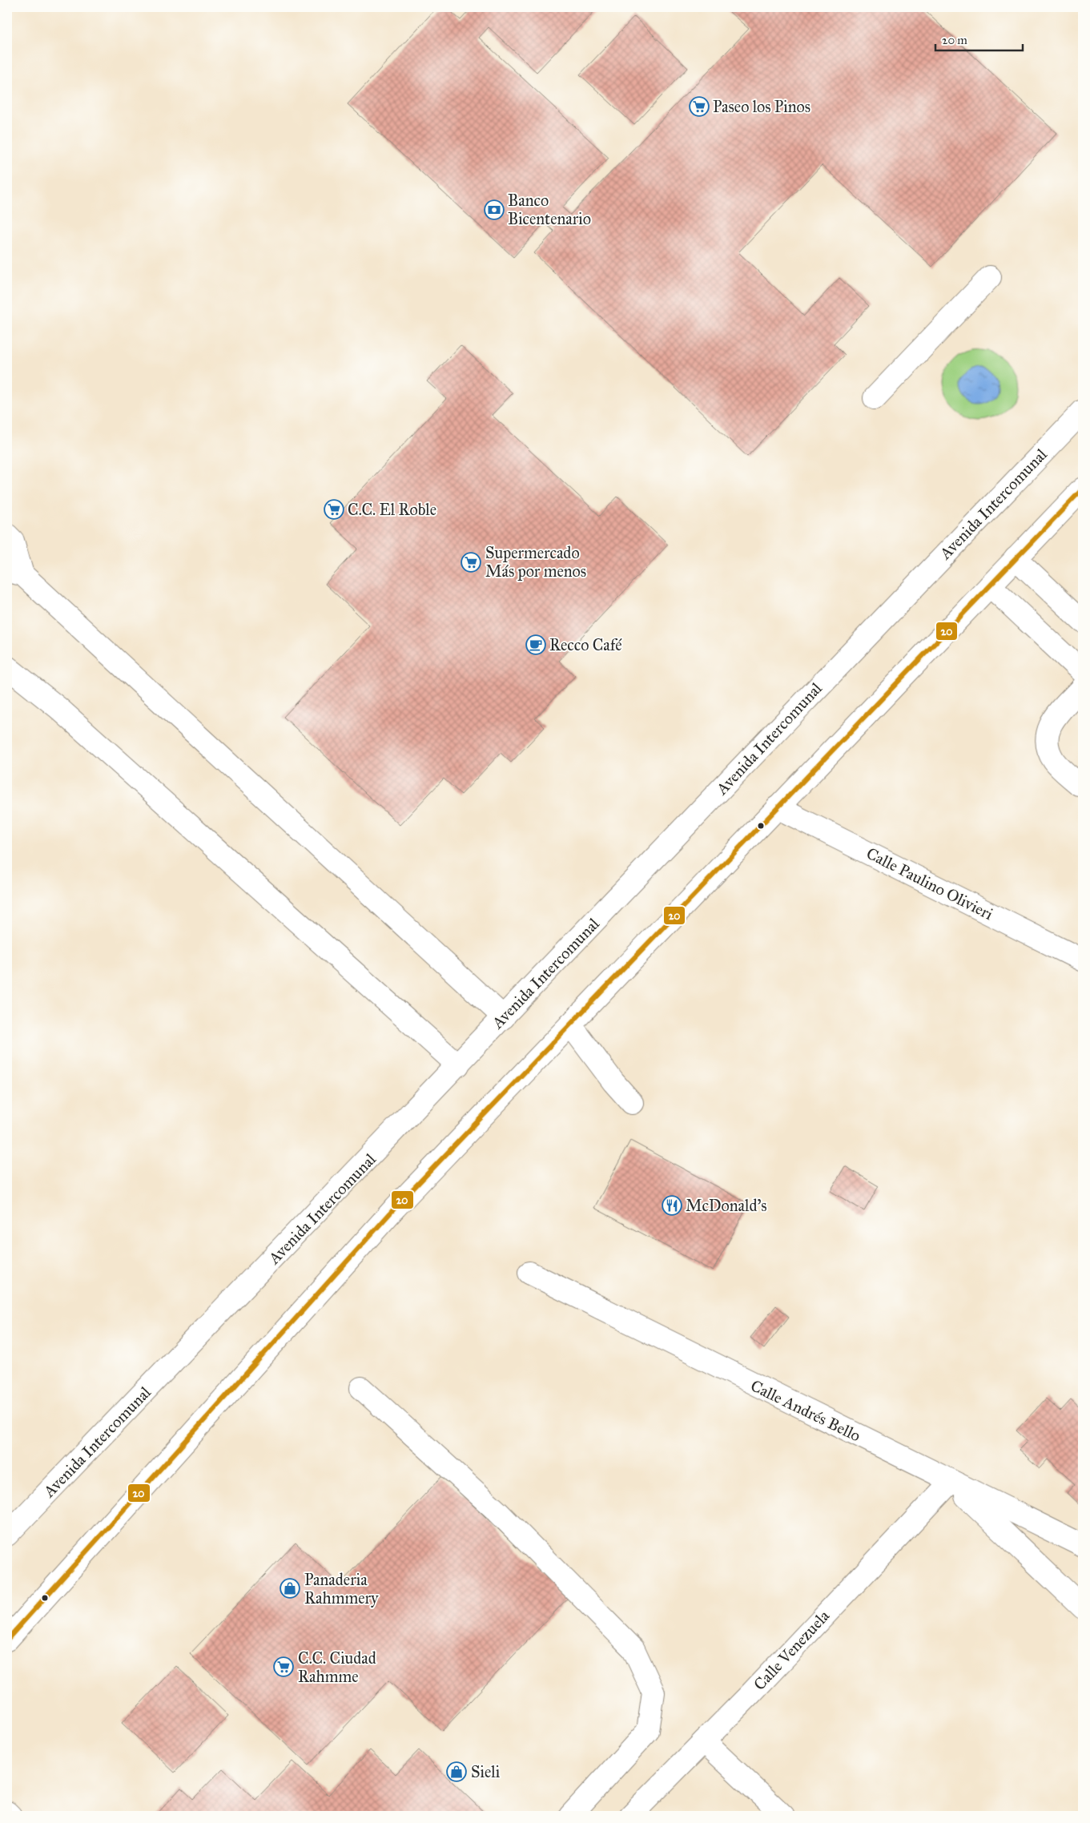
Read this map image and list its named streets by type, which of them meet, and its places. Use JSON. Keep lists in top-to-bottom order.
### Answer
{
  "streets": {
    "main road": [
      "Avenida Intercomunal",
      "Calle Paulino Olivieri",
      "Calle Andrés Bello",
      "Calle Venezuela"
    ]
  },
  "crossings": [
    ["Calle Andrés Bello", "Calle Venezuela"]
  ],
  "places": {
    "supermarket": [
      "Paseo los Pinos",
      "C.C. El Roble",
      "Supermercado Más por menos",
      "C.C. Ciudad Rahmme"
    ],
    "bank": ["Banco Bicentenario"],
    "cafe": ["Recco Café"],
    "restaurant": ["McDonald's"],
    "shop": ["Panaderia Rahmmery", "Sieli"]
  },
  "lines": ["transit line 20"],
  "scale_bar": "20 m"
}
